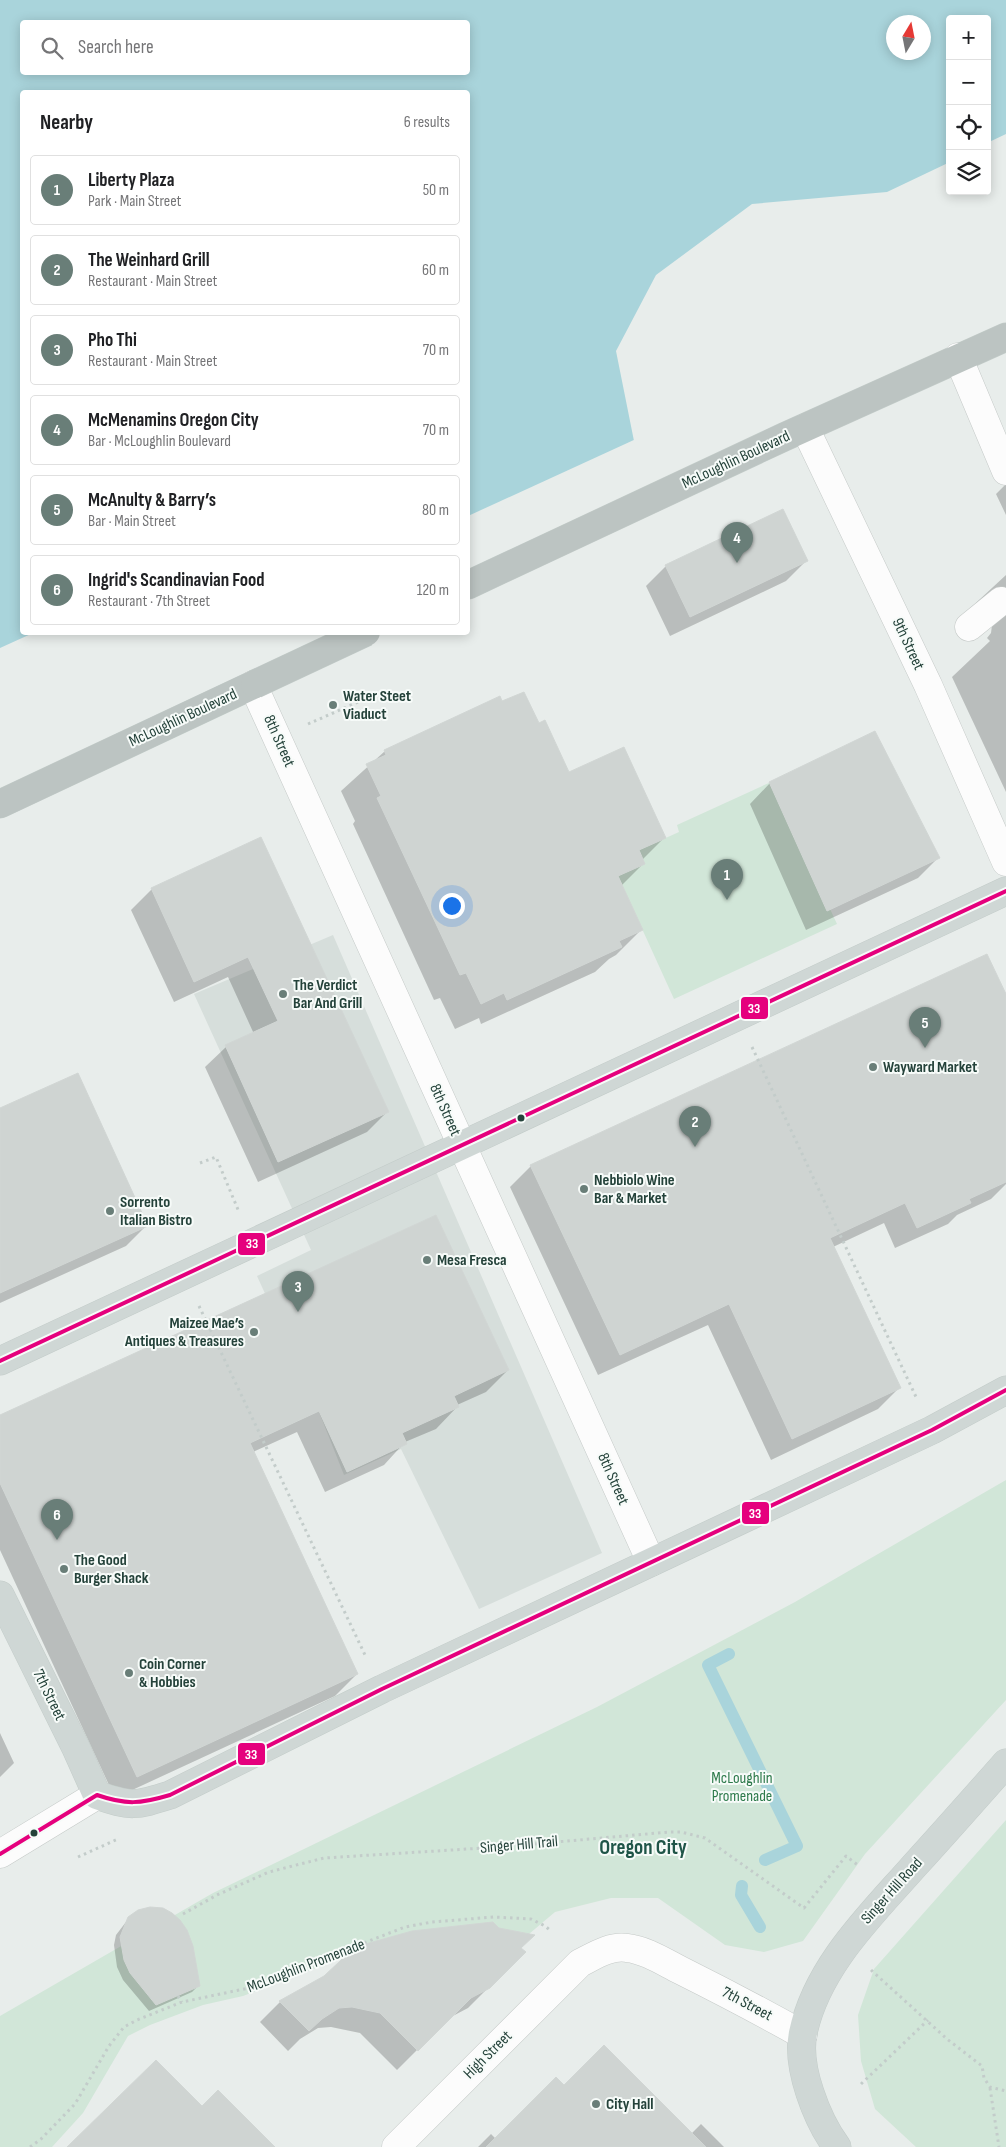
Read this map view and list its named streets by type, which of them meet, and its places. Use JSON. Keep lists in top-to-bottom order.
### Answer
{
  "streets": {
    "highway": ["McLoughlin Boulevard"],
    "main road": ["7th Street", "Singer Hill Road"],
    "street": ["9th Street", "8th Street", "High Street"],
    "path": ["Singer Hill Trail", "McLoughlin Promenade"]
  },
  "crossings": [
    ["McLoughlin Boulevard", "9th Street"],
    ["McLoughlin Boulevard", "8th Street"],
    ["7th Street", "Singer Hill Road"],
    ["7th Street", "High Street"]
  ],
  "districts": ["Oregon City"],
  "parks": ["McLoughlin Promenade"],
  "places": [
    "Water Steet Viaduct",
    "The Verdict Bar And Grill",
    "Wayward Market",
    "Nebbiolo Wine Bar & Market",
    "Sorrento Italian Bistro",
    "Mesa Fresca",
    "Maizee Mae’s Antiques & Treasures",
    "The Good Burger Shack",
    "Coin Corner & Hobbies",
    "City Hall"
  ],
  "lines": ["transit line 33"],
  "north": "top",
  "page": {
    "map_buttons": ["+", "−"],
    "search": "Search here",
    "heading": ["Nearby", "6 results"],
    "list": [
      {
        "mark": "1",
        "name": "Liberty Plaza",
        "note": "Park · Main Street",
        "value": "50 m"
      },
      {
        "mark": "2",
        "name": "The Weinhard Grill",
        "note": "Restaurant · Main Street",
        "value": "60 m"
      },
      {
        "mark": "3",
        "name": "Pho Thi",
        "note": "Restaurant · Main Street",
        "value": "70 m"
      },
      {
        "mark": "4",
        "name": "McMenamins Oregon City",
        "note": "Bar · McLoughlin Boulevard",
        "value": "70 m"
      },
      {
        "mark": "5",
        "name": "McAnulty & Barry’s",
        "note": "Bar · Main Street",
        "value": "80 m"
      },
      {
        "mark": "6",
        "name": "Ingrid's Scandinavian Food",
        "note": "Restaurant · 7th Street",
        "value": "120 m"
      }
    ],
    "pins": [
      "4",
      "1",
      "5",
      "2",
      "3",
      "6"
    ]
  }
}
